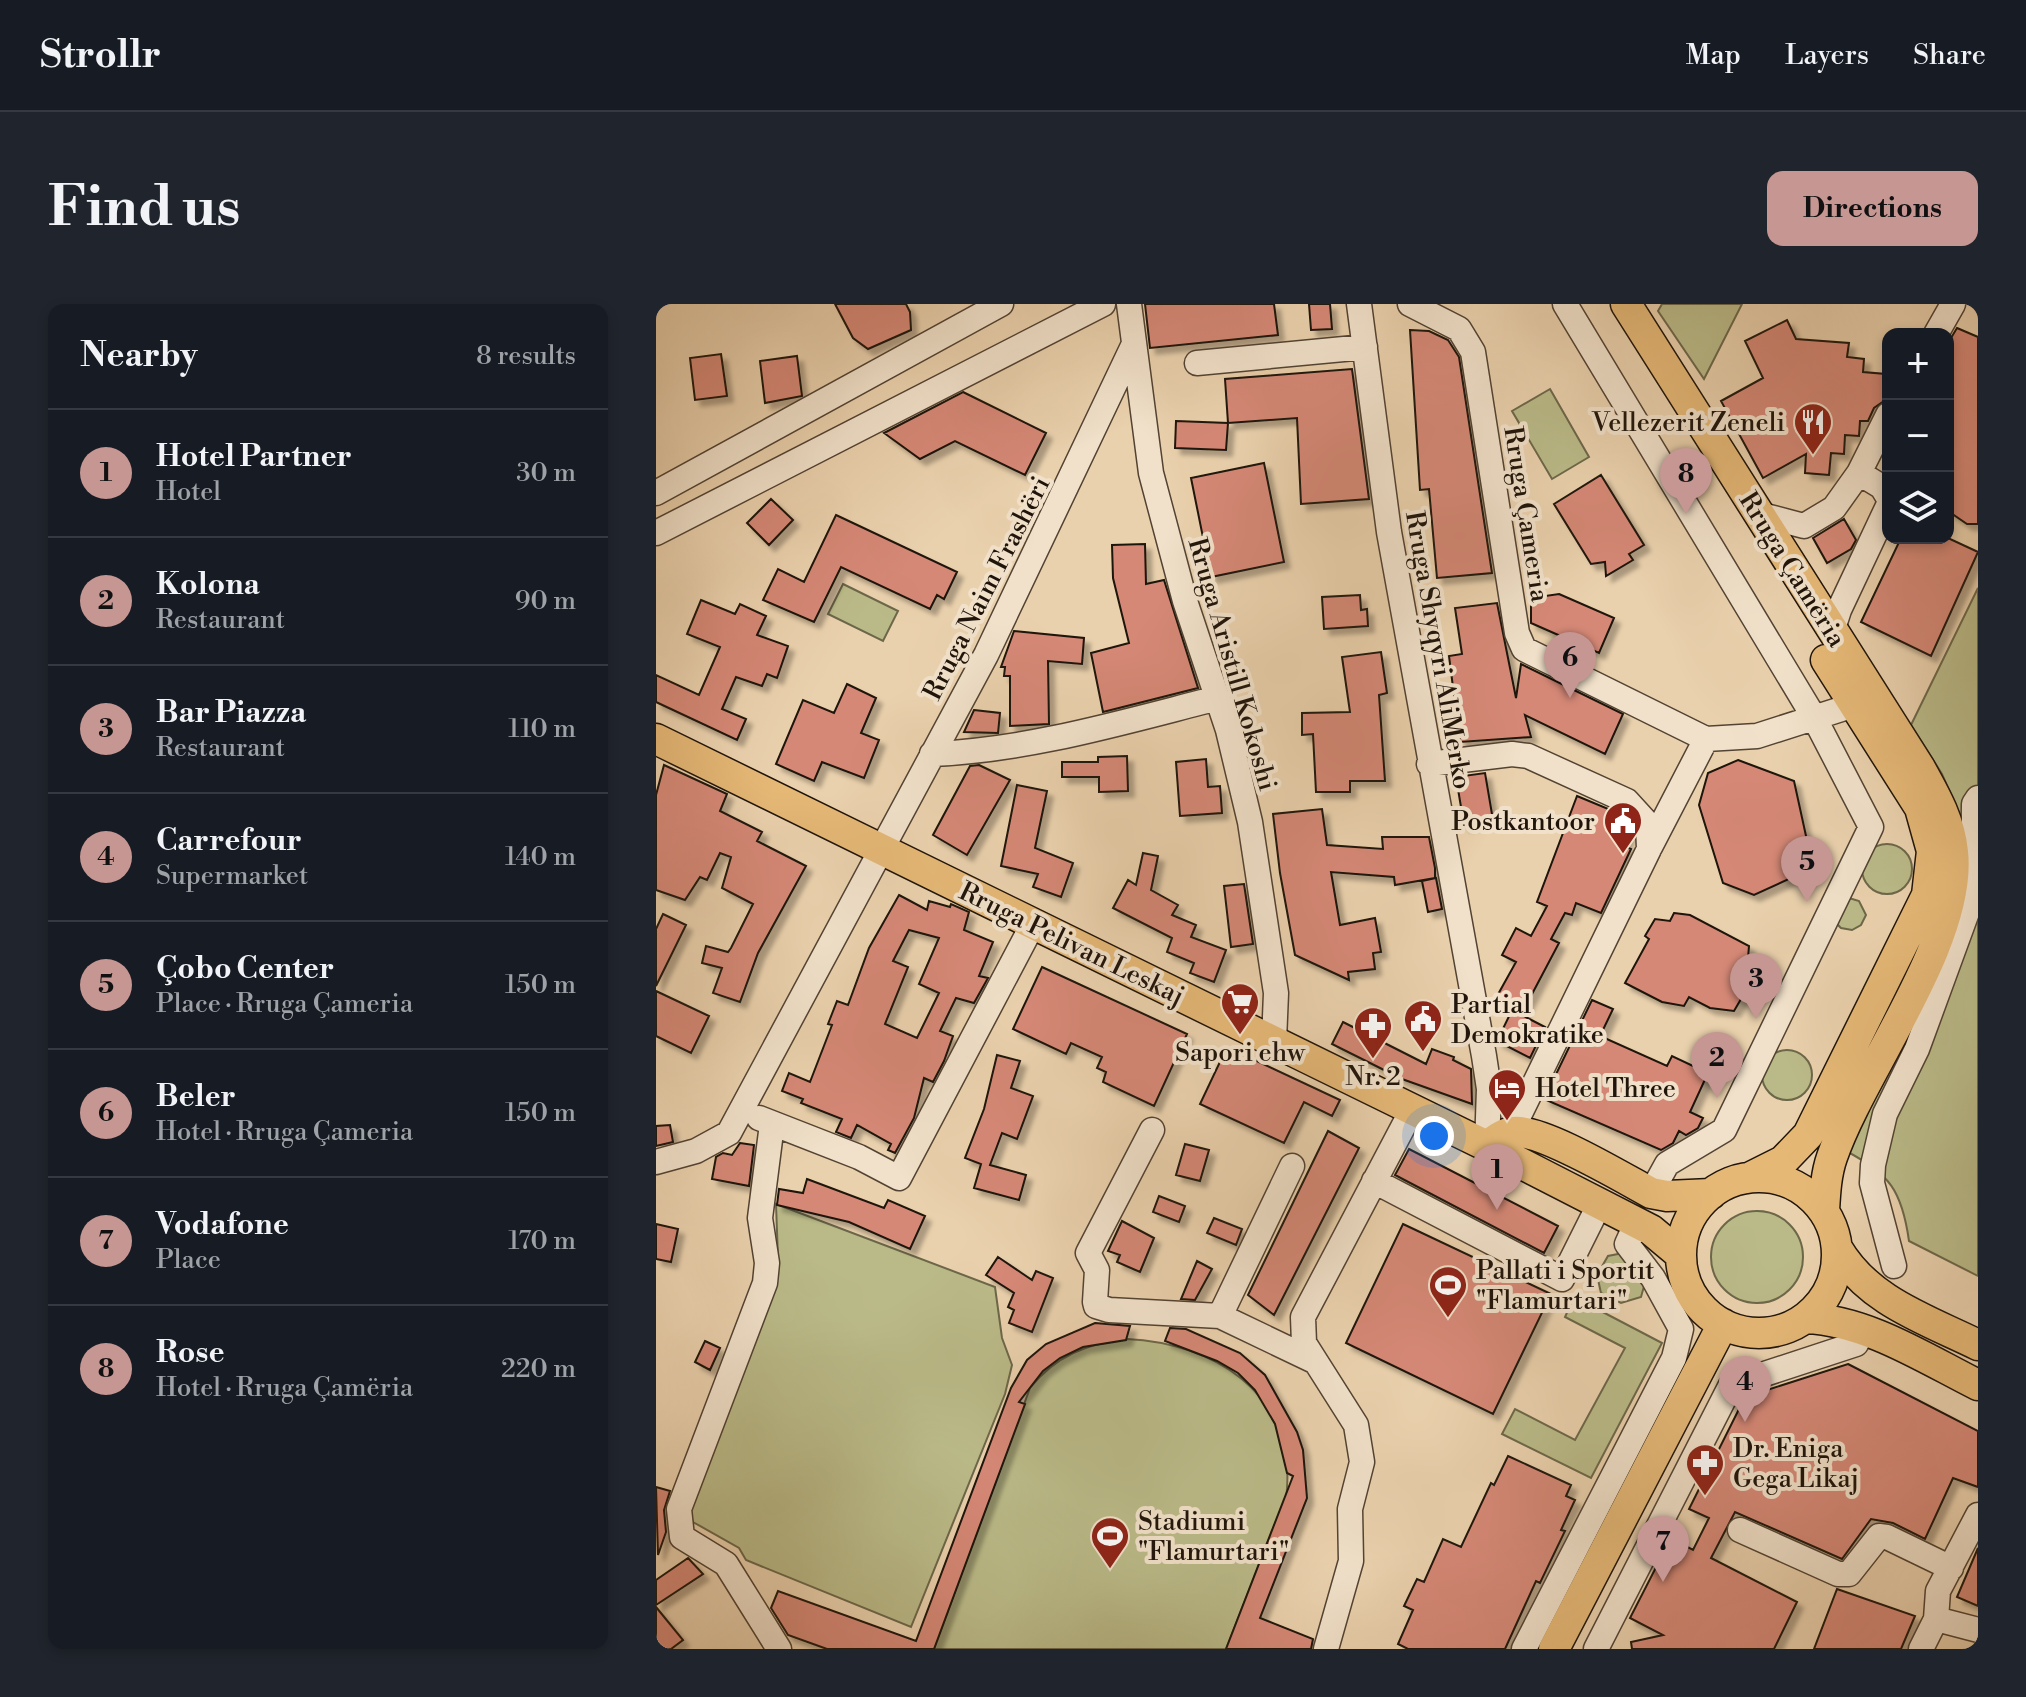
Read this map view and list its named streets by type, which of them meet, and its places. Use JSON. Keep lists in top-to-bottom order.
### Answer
{
  "streets": {
    "main road": ["Rruga Çamëria", "Rruga Pelivan Leskaj"],
    "street": [
      "Rruga Çameria",
      "Rruga Naim Frashëri",
      "Rruga Shyqyri AliMerko",
      "Rruga Aristill Kokoshi"
    ]
  },
  "crossings": [
    ["Rruga Çameria", "Rruga Çamëria"],
    ["Rruga Çamëria", "Rruga Pelivan Leskaj"],
    ["Rruga Naim Frashëri", "Rruga Aristill Kokoshi"],
    ["Rruga Naim Frashëri", "Rruga Pelivan Leskaj"],
    ["Rruga Shyqyri AliMerko", "Rruga Pelivan Leskaj"],
    ["Rruga Aristill Kokoshi", "Rruga Pelivan Leskaj"]
  ],
  "places": {
    "restaurant": ["Vellezerit Zeneli"],
    "public building": ["Postkantoor", "Partial Demokratike"],
    "supermarket": ["Sapori ehw"],
    "pharmacy": ["Nr. 2", "Dr. Eniga Gega Likaj"],
    "hotel": ["Hotel Three"],
    "sports": ["Pallati i Sportit \"Flamurtari\"", "Stadiumi \"Flamurtari\""]
  },
  "page": {
    "header": "Strollr",
    "nav": ["Map", "Layers", "Share"],
    "buttons": "Directions",
    "title": "Find us",
    "heading": ["Nearby", "8 results"],
    "map_buttons": ["+", "−"],
    "list": [
      {
        "mark": "1",
        "name": "Hotel Partner",
        "note": "Hotel",
        "value": "30 m"
      },
      {
        "mark": "2",
        "name": "Kolona",
        "note": "Restaurant",
        "value": "90 m"
      },
      {
        "mark": "3",
        "name": "Bar Piazza",
        "note": "Restaurant",
        "value": "110 m"
      },
      {
        "mark": "4",
        "name": "Carrefour",
        "note": "Supermarket",
        "value": "140 m"
      },
      {
        "mark": "5",
        "name": "Çobo Center",
        "note": "Place · Rruga Çameria",
        "value": "150 m"
      },
      {
        "mark": "6",
        "name": "Beler",
        "note": "Hotel · Rruga Çameria",
        "value": "150 m"
      },
      {
        "mark": "7",
        "name": "Vodafone",
        "note": "Place",
        "value": "170 m"
      },
      {
        "mark": "8",
        "name": "Rose",
        "note": "Hotel · Rruga Çamëria",
        "value": "220 m"
      }
    ],
    "pins": [
      "8",
      "6",
      "5",
      "3",
      "2",
      "1",
      "4",
      "7"
    ]
  }
}
